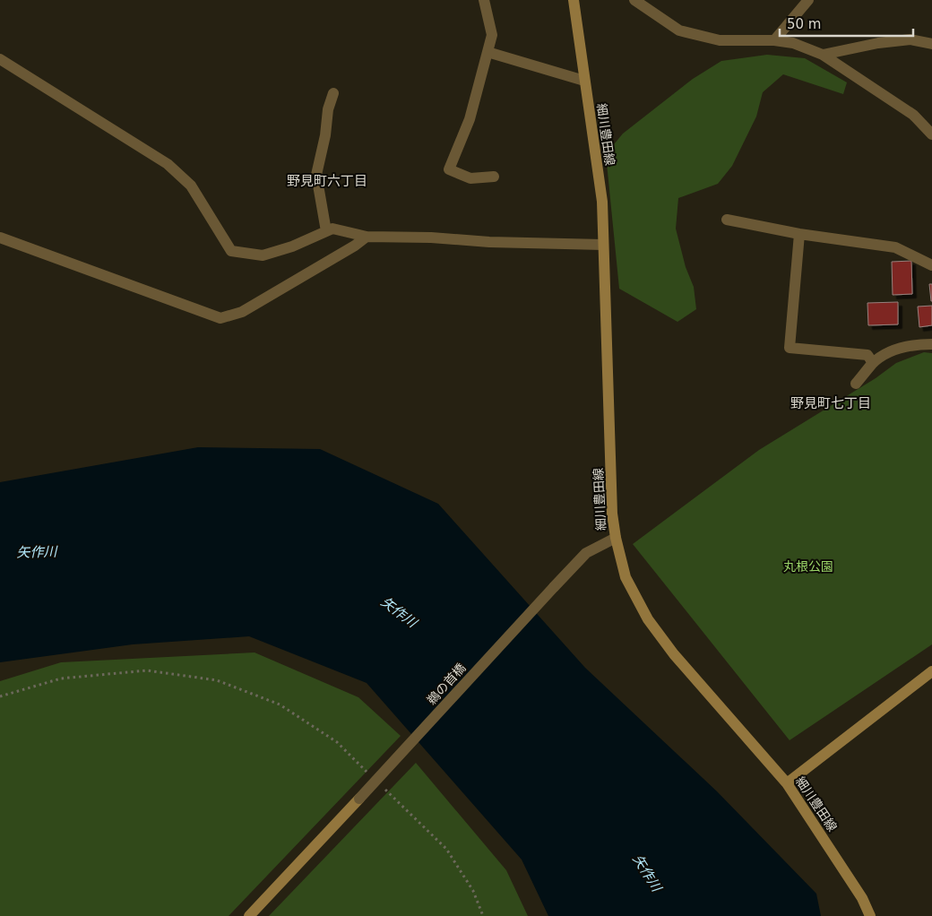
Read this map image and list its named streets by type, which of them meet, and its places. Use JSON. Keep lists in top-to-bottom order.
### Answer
{
  "streets": {
    "main road": ["細川豊田線"],
    "street": ["鵜の首橋"]
  },
  "crossings": [
    ["細川豊田線", "鵜の首橋"]
  ],
  "districts": ["野見町六丁目", "野見町七丁目"],
  "water": ["矢作川"],
  "parks": ["丸根公園"],
  "scale_bar": "50 m"
}
